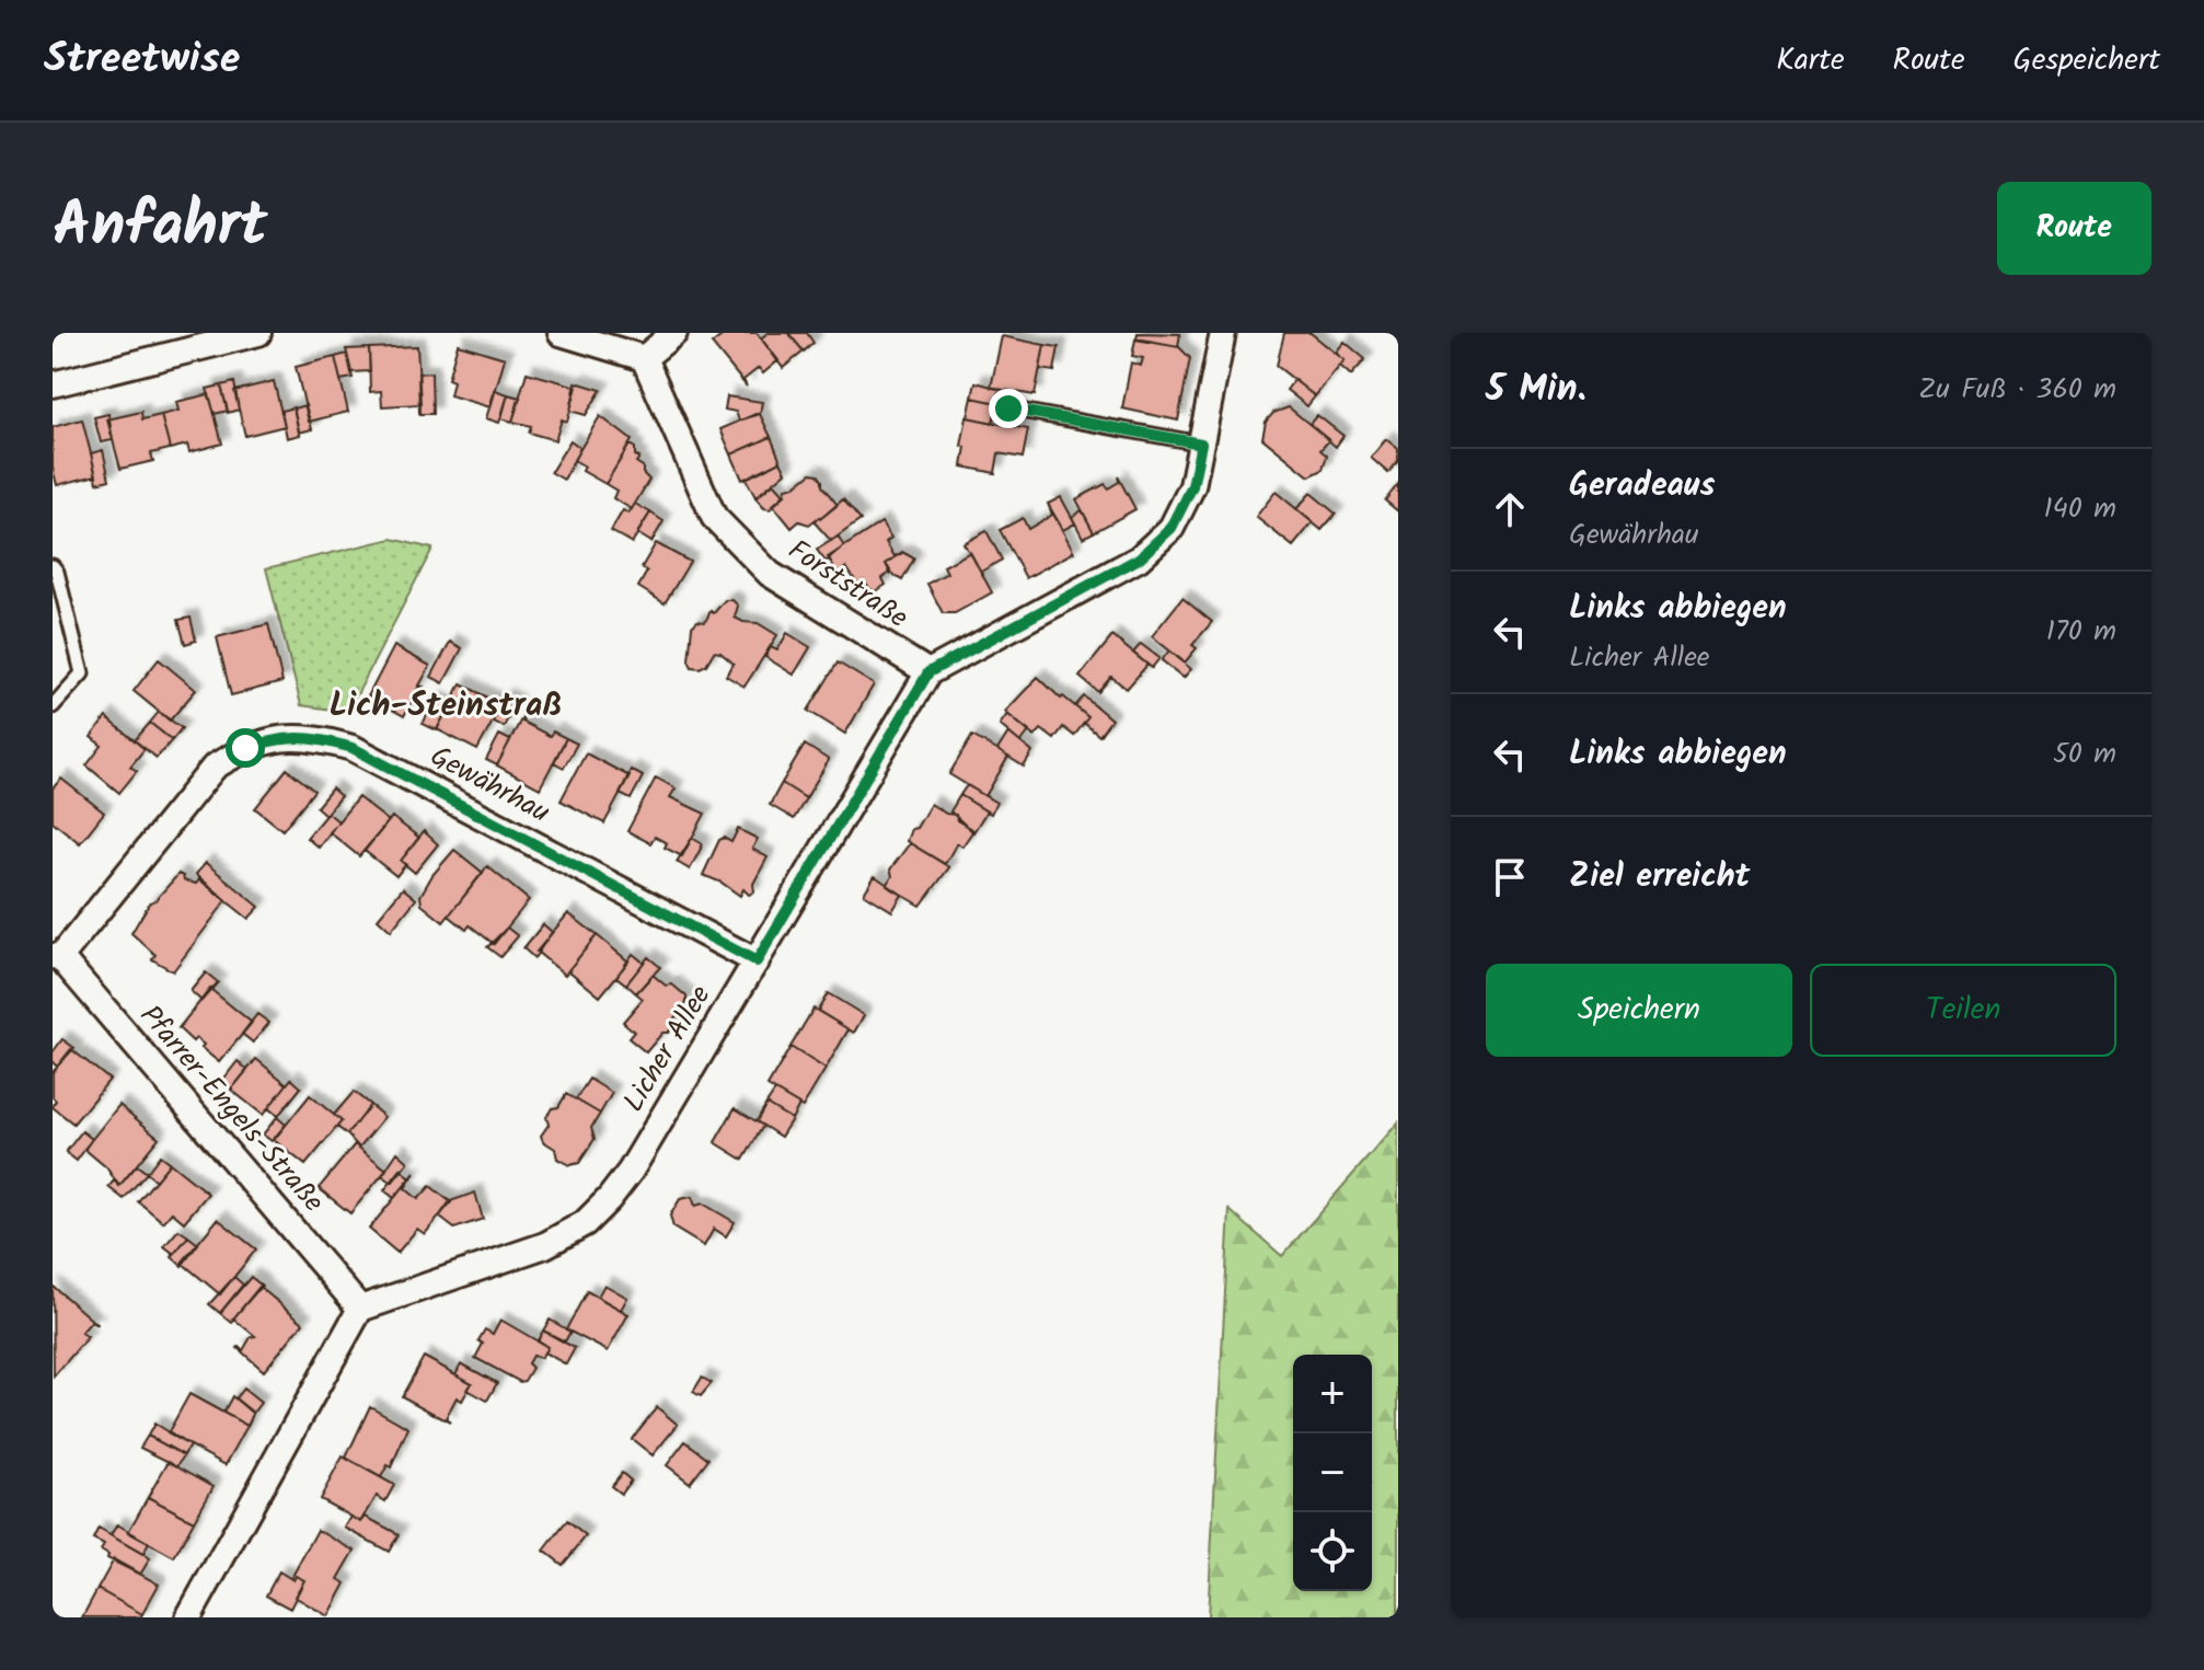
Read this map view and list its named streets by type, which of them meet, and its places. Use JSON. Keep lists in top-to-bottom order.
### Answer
{
  "streets": {
    "street": [
      "Forststraße",
      "Gewährhau",
      "Licher Allee",
      "Pfarrer-Engels-Straße"
    ]
  },
  "crossings": [
    ["Forststraße", "Licher Allee"],
    ["Gewährhau", "Licher Allee"],
    ["Gewährhau", "Pfarrer-Engels-Straße"],
    ["Licher Allee", "Pfarrer-Engels-Straße"]
  ],
  "districts": ["Lich-Steinstraß"],
  "page": {
    "header": "Streetwise",
    "nav": ["Karte", "Route", "Gespeichert"],
    "title": "Anfahrt",
    "buttons": [
      "Route",
      ["Speichern", "Teilen"]
    ],
    "heading": ["5 Min.", "Zu Fuß · 360 m"],
    "list": [
      ["Geradeaus", "Gewährhau", "140 m"],
      ["Links abbiegen", "Licher Allee", "170 m"],
      ["Links abbiegen", "50 m"],
      "Ziel erreicht"
    ],
    "map_buttons": ["+", "−"]
  }
}
